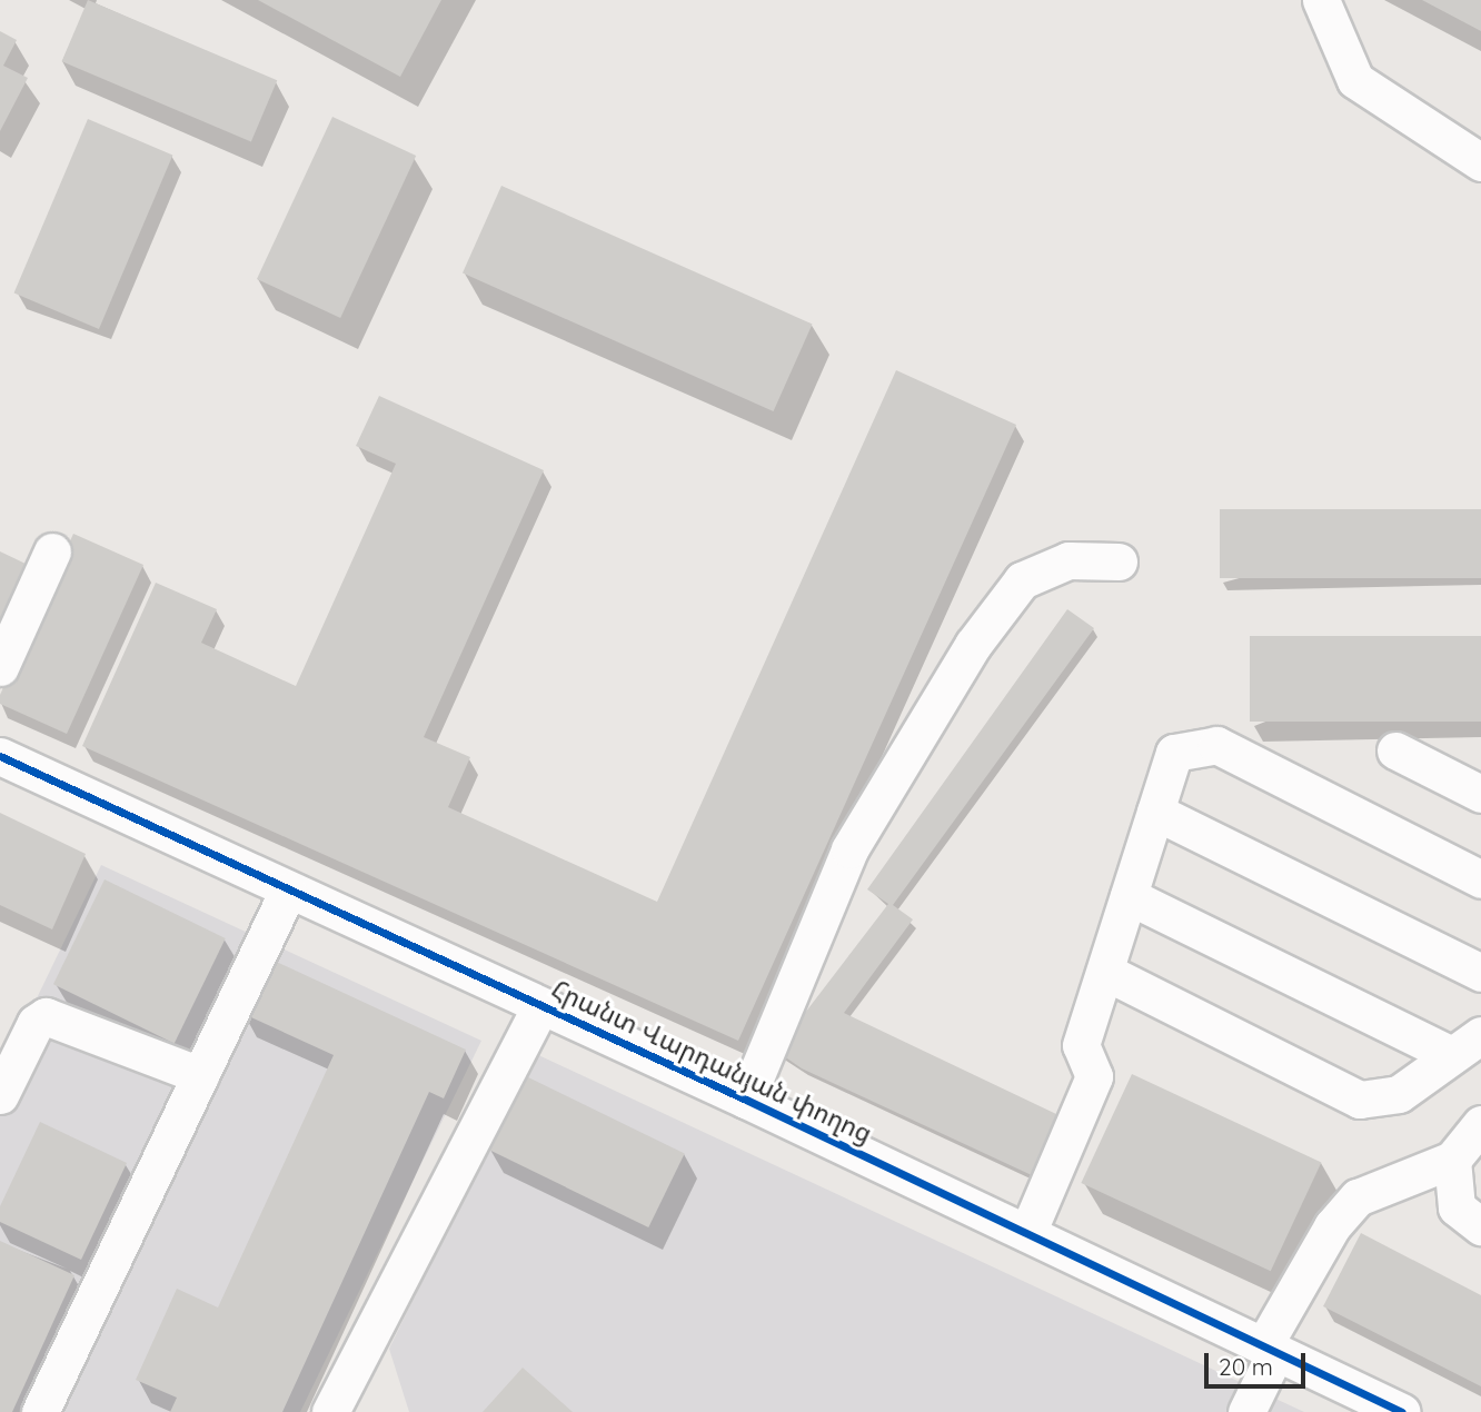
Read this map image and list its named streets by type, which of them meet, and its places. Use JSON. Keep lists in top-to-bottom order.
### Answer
{
  "streets": {
    "street": ["Հրանտ Վարդանյան փողոց"]
  },
  "scale_bar": "20 m"
}
